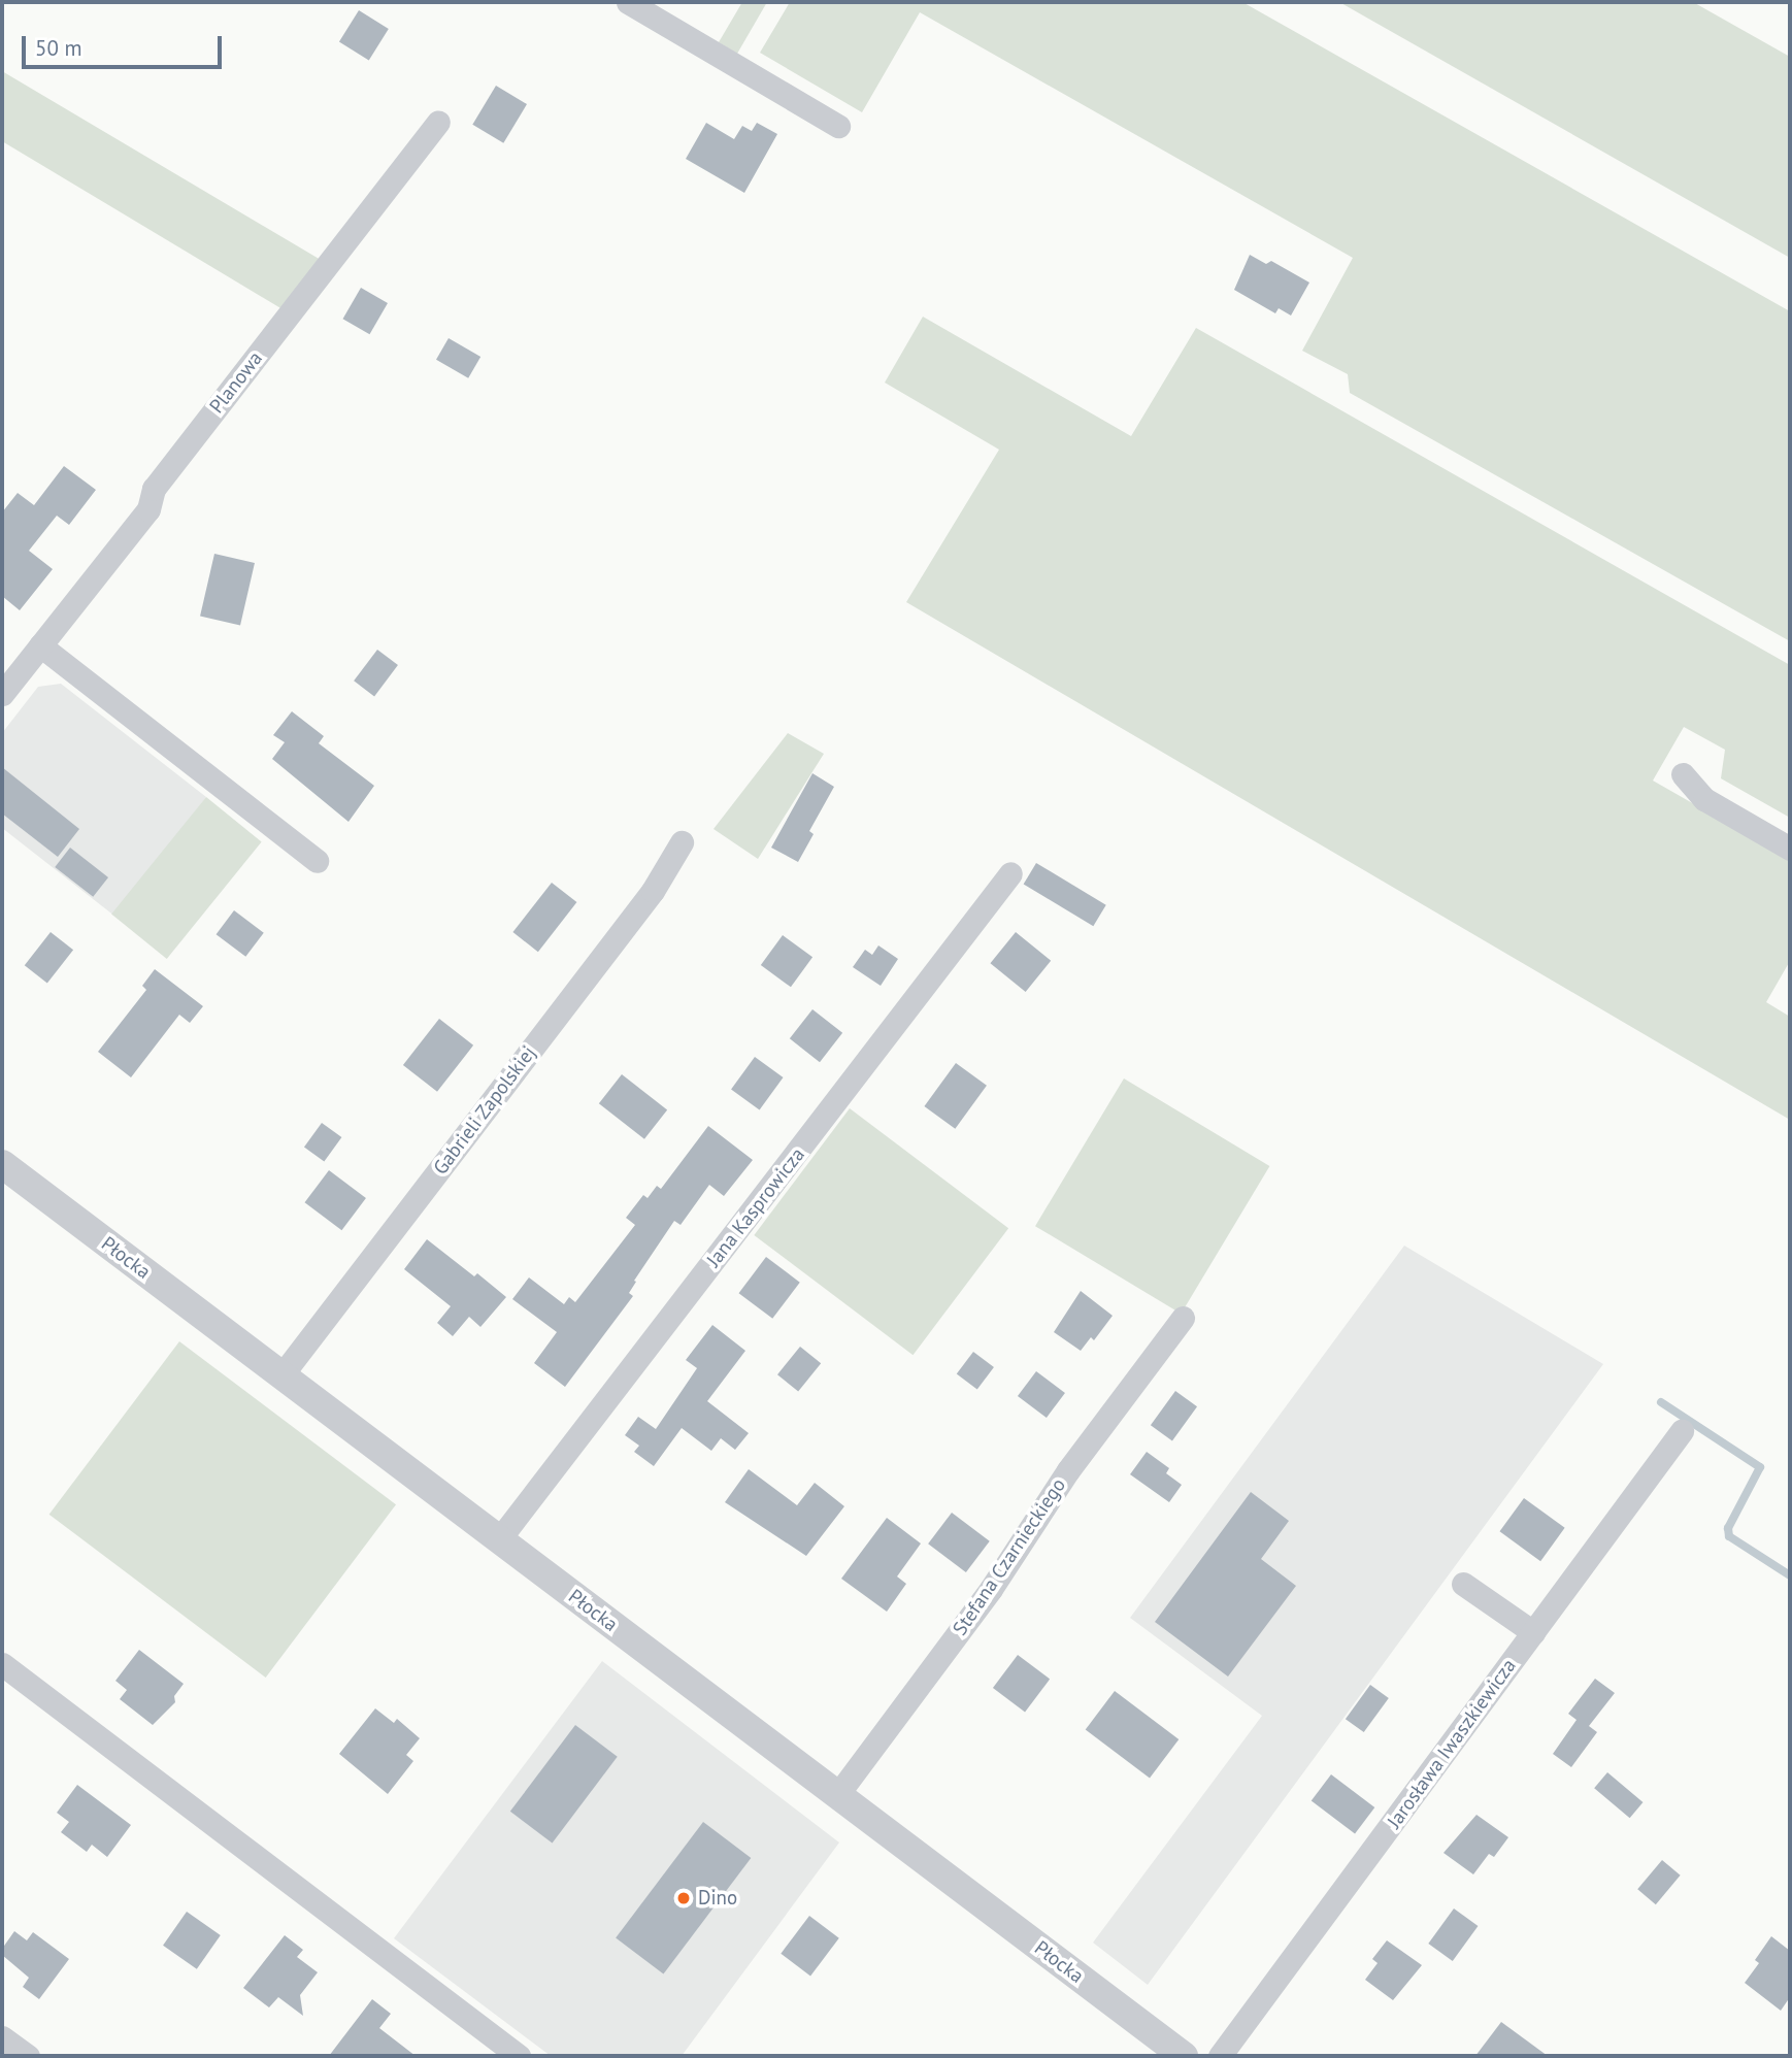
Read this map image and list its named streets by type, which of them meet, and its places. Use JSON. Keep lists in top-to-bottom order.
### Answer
{
  "streets": {
    "street": [
      "Planowa",
      "Gabrieli Zapolskiej",
      "Jana Kasprowicza",
      "Płocka",
      "Stefana Czarnieckiego",
      "Jarosława Iwaszkiewicza"
    ]
  },
  "crossings": [
    ["Gabrieli Zapolskiej", "Płocka"],
    ["Jana Kasprowicza", "Płocka"],
    ["Płocka", "Stefana Czarnieckiego"]
  ],
  "places": ["Dino"],
  "scale_bar": "50 m"
}
